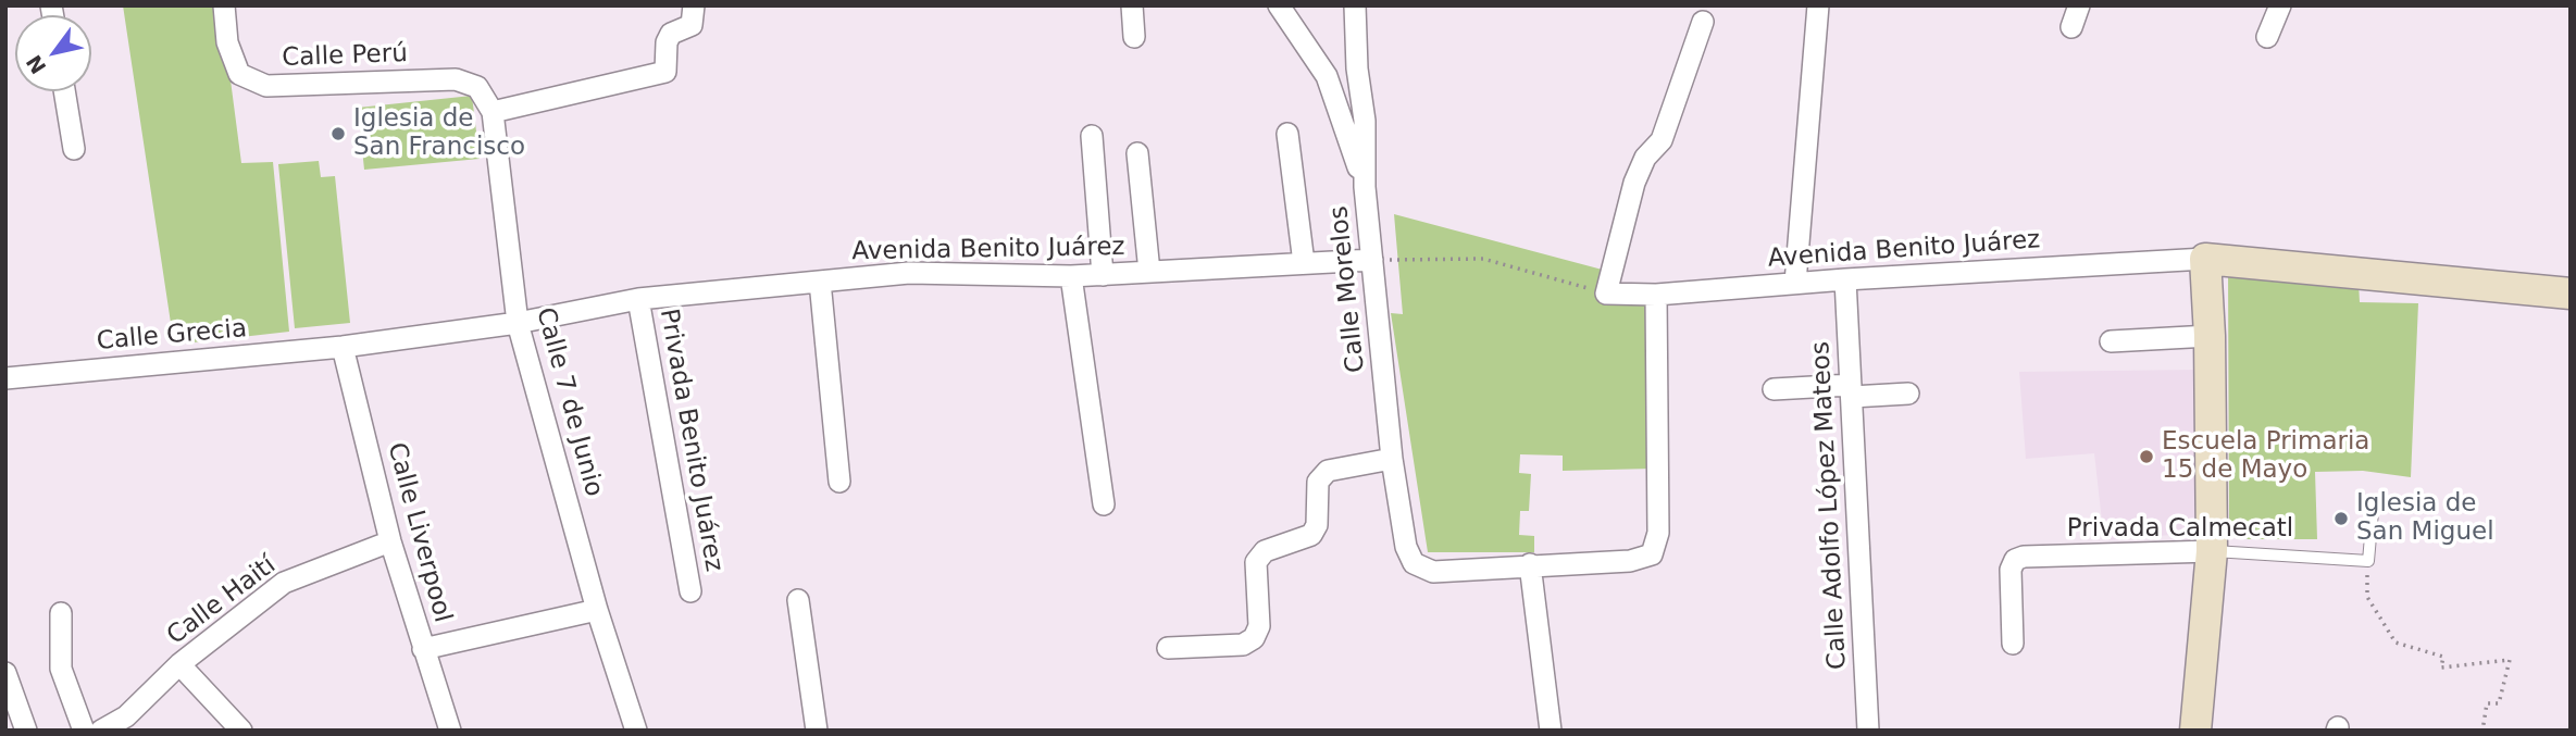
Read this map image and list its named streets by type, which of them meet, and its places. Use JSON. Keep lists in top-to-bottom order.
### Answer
{
  "streets": {
    "street": [
      "Calle Perú",
      "Avenida Benito Juárez",
      "Calle Morelos",
      "Calle Grecia",
      "Calle 7 de Junio",
      "Privada Benito Juárez",
      "Calle Adolfo López Mateos",
      "Privada Calmecatl",
      "Calle Liverpool",
      "Calle Haití"
    ]
  },
  "crossings": [
    ["Calle Perú", "Calle 7 de Junio"],
    ["Avenida Benito Juárez", "Calle Morelos"],
    ["Avenida Benito Juárez", "Calle Grecia"],
    ["Avenida Benito Juárez", "Calle 7 de Junio"],
    ["Avenida Benito Juárez", "Privada Benito Juárez"],
    ["Avenida Benito Juárez", "Calle Adolfo López Mateos"],
    ["Calle Grecia", "Calle 7 de Junio"],
    ["Calle Grecia", "Calle Liverpool"],
    ["Calle Liverpool", "Calle Haití"]
  ],
  "places": ["Iglesia de San Francisco", "Escuela Primaria 15 de Mayo", "Iglesia de San Miguel"],
  "north": "bottom left"
}
